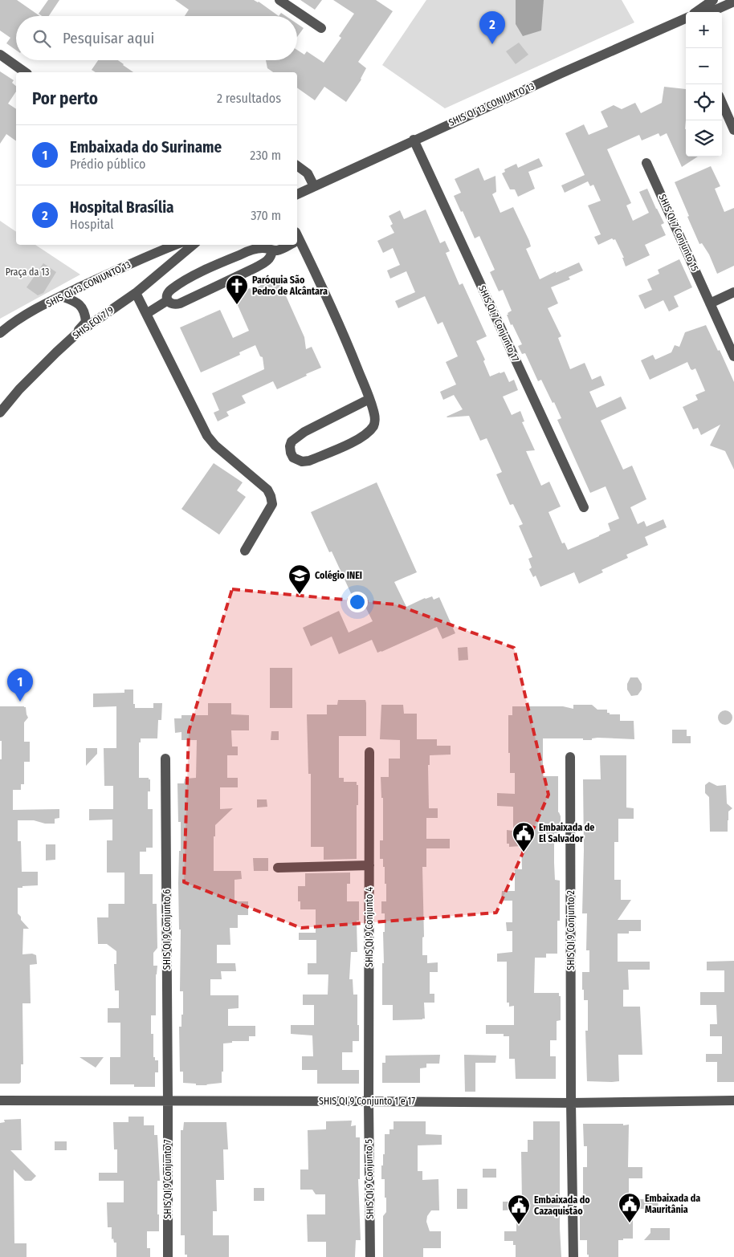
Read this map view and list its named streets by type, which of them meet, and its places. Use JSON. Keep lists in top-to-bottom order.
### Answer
{
  "streets": {
    "street": [
      "SHIS QI 13 CONJUNTO 13",
      "SHIS QI 7 Conjunto 15",
      "SHIS EQI 7/9",
      "SHIS QI 7 Conjunto 17",
      "SHIS QI 9 Conjunto 4",
      "SHIS QI 9 Conjunto 6",
      "SHIS QI 9 Conjunto 2",
      "SHIS QI 9 Conjunto 1 e 17",
      "SHIS QI 9 Conjunto 7",
      "SHIS QI 9 Conjunto 5"
    ]
  },
  "crossings": [
    ["SHIS QI 13 CONJUNTO 13", "SHIS QI 7 Conjunto 17"],
    ["SHIS QI 9 Conjunto 4", "SHIS QI 9 Conjunto 1 e 17"],
    ["SHIS QI 9 Conjunto 4", "SHIS QI 9 Conjunto 5"],
    ["SHIS QI 9 Conjunto 6", "SHIS QI 9 Conjunto 1 e 17"],
    ["SHIS QI 9 Conjunto 6", "SHIS QI 9 Conjunto 7"],
    ["SHIS QI 9 Conjunto 2", "SHIS QI 9 Conjunto 1 e 17"],
    ["SHIS QI 9 Conjunto 1 e 17", "SHIS QI 9 Conjunto 7"],
    ["SHIS QI 9 Conjunto 1 e 17", "SHIS QI 9 Conjunto 5"]
  ],
  "parks": ["Praça da 13"],
  "places": {
    "church": ["Paróquia São Pedro de Alcântara"],
    "school or university": ["Colégio INEI"],
    "public building": ["Embaixada de El Salvador", "Embaixada da Mauritânia", "Embaixada do Cazaquistão"]
  },
  "page": {
    "pins": ["2", "1"],
    "map_buttons": ["+", "−"],
    "search": "Pesquisar aqui",
    "heading": ["Por perto", "2 resultados"],
    "list": [
      {
        "mark": "1",
        "name": "Embaixada do Suriname",
        "note": "Prédio público",
        "value": "230 m"
      },
      {
        "mark": "2",
        "name": "Hospital Brasília",
        "note": "Hospital",
        "value": "370 m"
      }
    ]
  }
}
